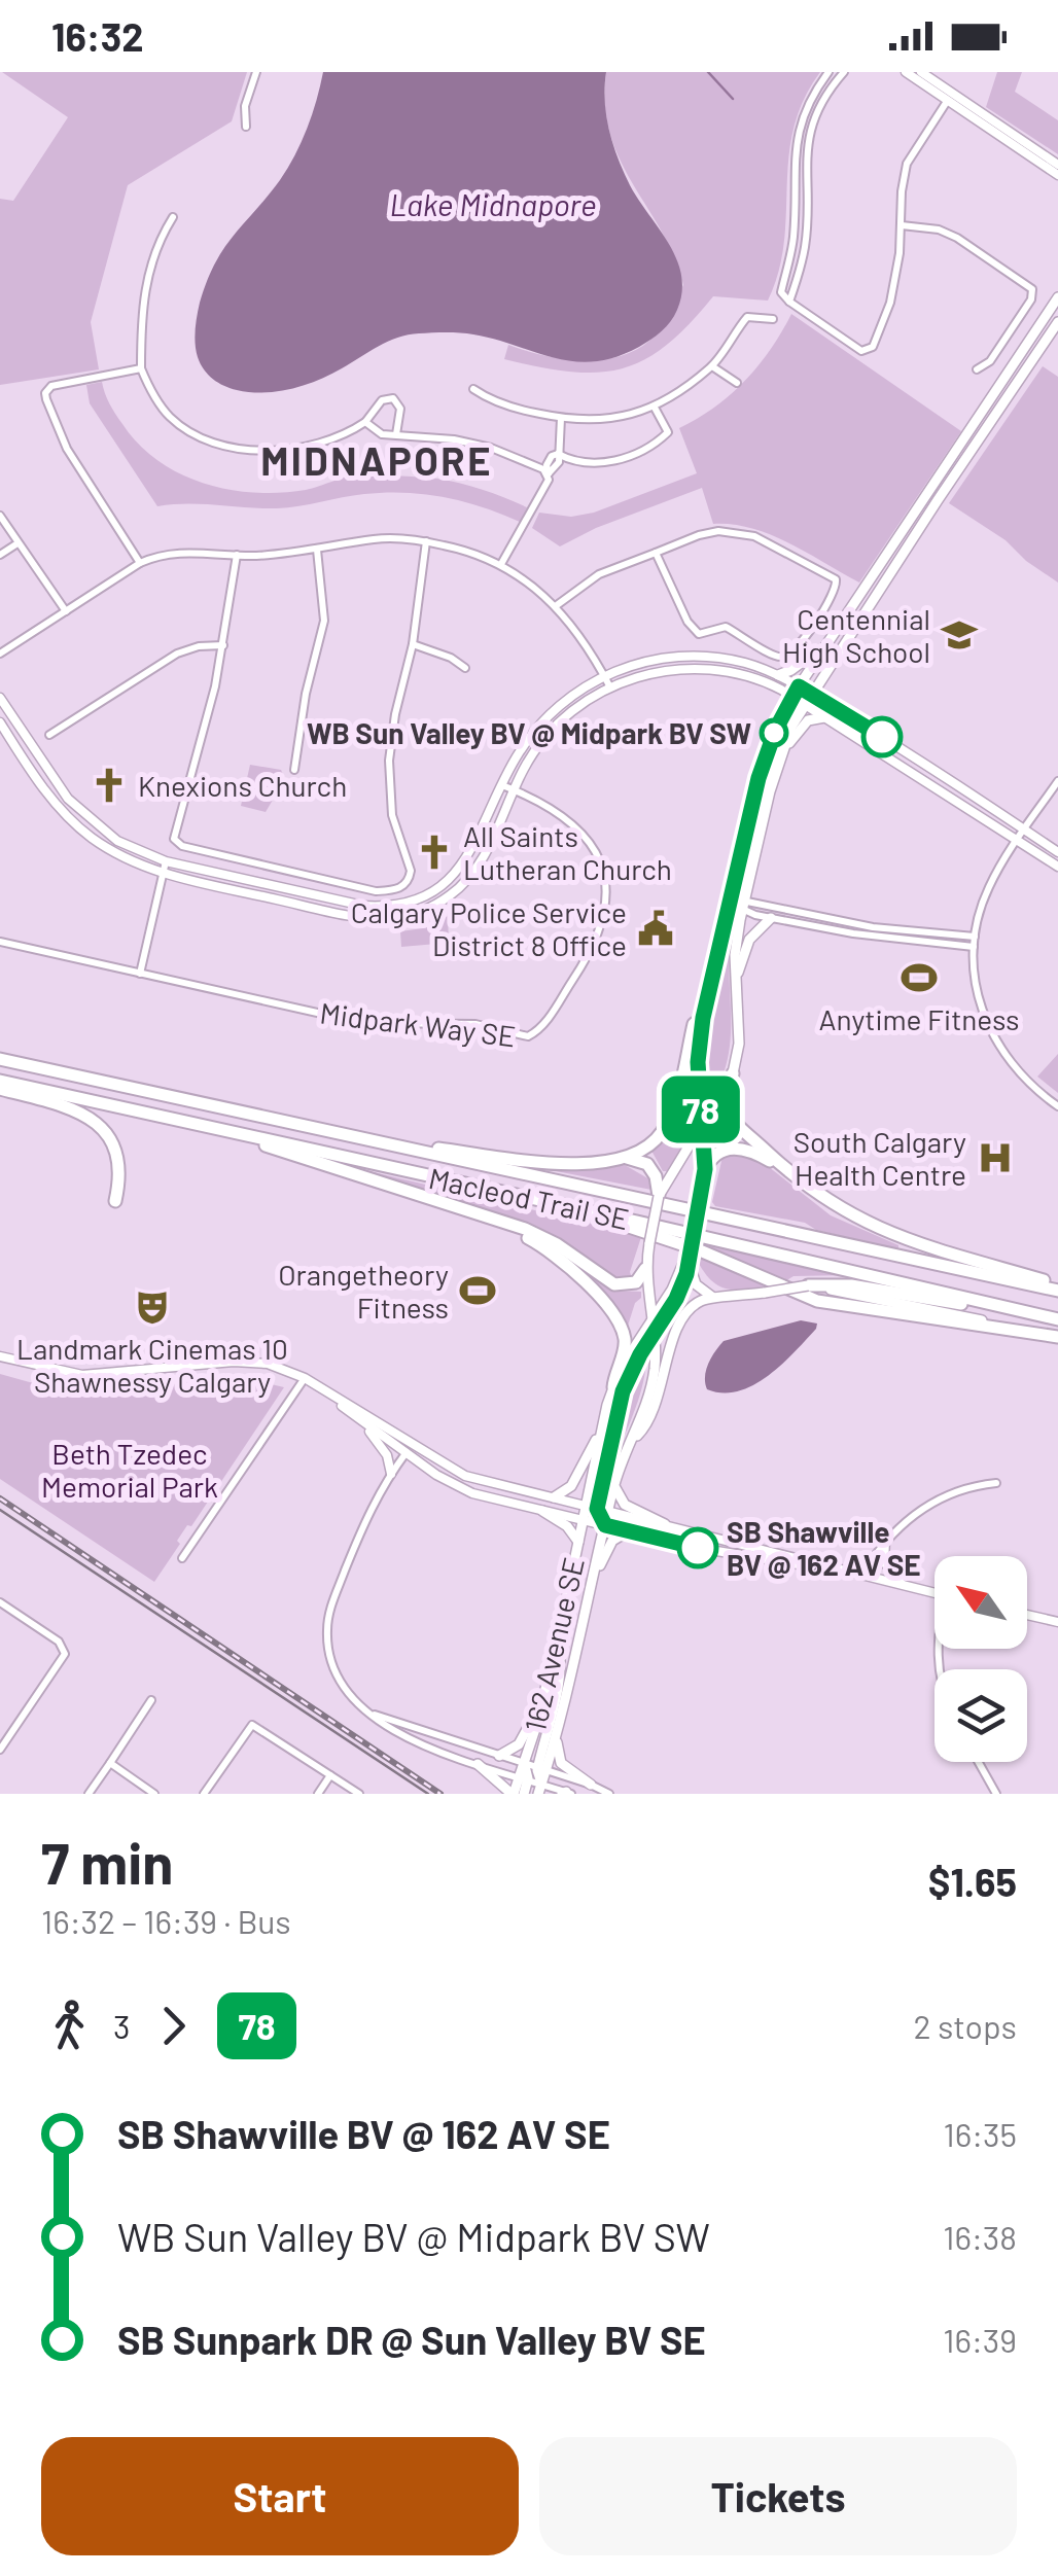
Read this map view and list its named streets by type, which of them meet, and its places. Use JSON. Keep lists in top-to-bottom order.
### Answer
{
  "streets": {
    "highway": ["Macleod Trail SE"],
    "main road": ["162 Avenue SE"],
    "street": ["Midpark Way SE"]
  },
  "districts": ["MIDNAPORE"],
  "water": ["Lake Midnapore"],
  "parks": ["Beth Tzedec Memorial Park"],
  "places": {
    "school or university": ["Centennial High School"],
    "other": ["WB Sun Valley BV @ Midpark BV SW", "SB Shawville BV @ 162 AV SE"],
    "church": ["Knexions Church", "All Saints Lutheran Church"],
    "public building": ["Calgary Police Service District 8 Office"],
    "sports": ["Anytime Fitness", "Orangetheory Fitness"],
    "hospital": ["South Calgary Health Centre"],
    "theatre": ["Landmark Cinemas 10 Shawnessy Calgary"]
  },
  "lines": ["bus line 78"],
  "north": "top left",
  "page": {
    "status": "16:32",
    "on_map": "78",
    "heading": ["7 min", "16:32 – 16:39 · Bus", "$1.65"],
    "legs": ["3", "78", "2 stops"],
    "list": [
      {
        "name": "SB Shawville BV @ 162 AV SE",
        "value": "16:35"
      },
      {
        "name": "WB Sun Valley BV @ Midpark BV SW",
        "value": "16:38"
      },
      {
        "name": "SB Sunpark DR @ Sun Valley BV SE",
        "value": "16:39"
      }
    ],
    "buttons": ["Start", "Tickets"]
  }
}
